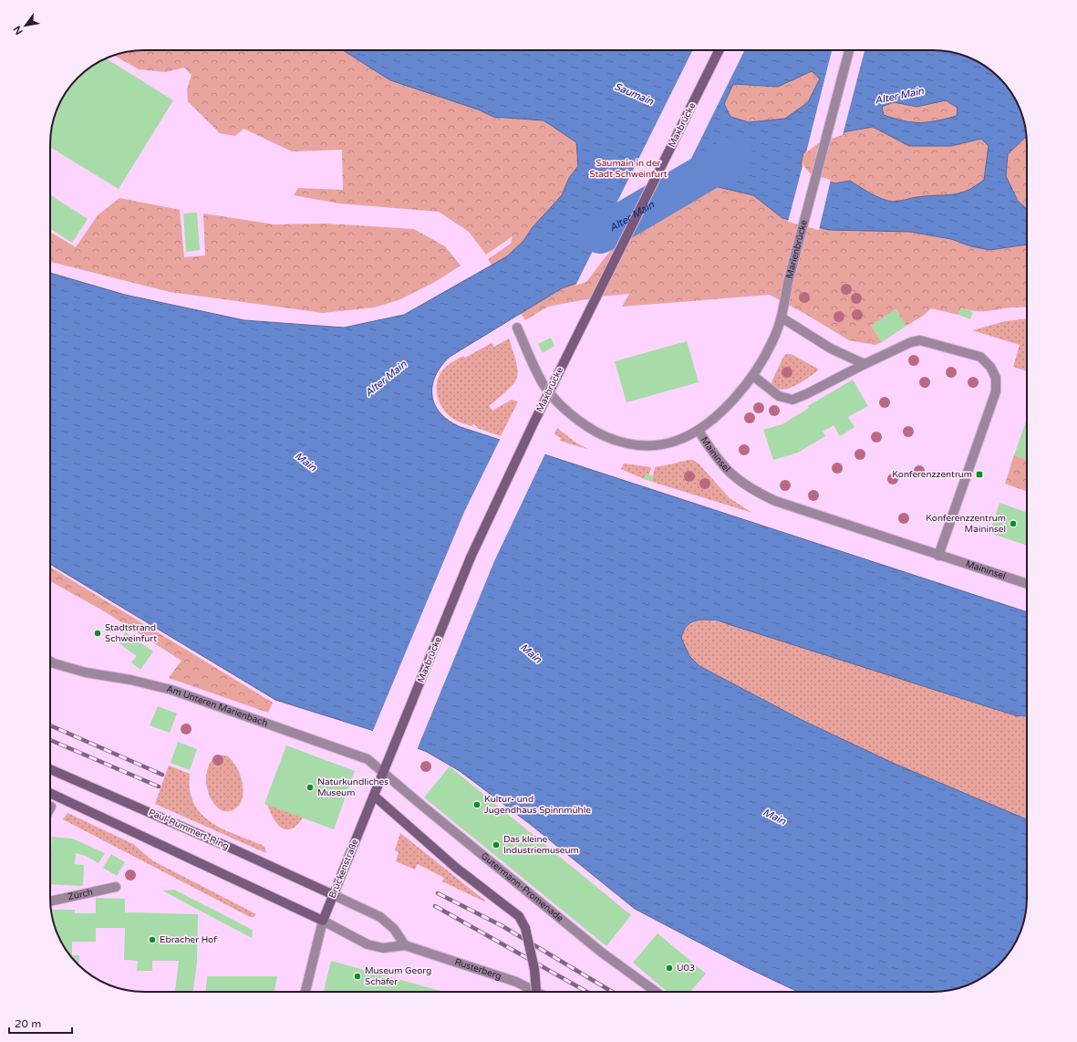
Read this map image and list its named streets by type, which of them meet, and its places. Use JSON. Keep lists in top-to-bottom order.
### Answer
{
  "streets": {
    "main road": ["Maxbrücke", "Paul-Rummert-Ring", "Brückenstraße"],
    "street": [
      "Marienbrücke",
      "Maininsel",
      "Am Unteren Marienbach",
      "Gutermann-Promenade",
      "Zürch",
      "Rusterberg"
    ]
  },
  "crossings": [
    ["Maxbrücke", "Brückenstraße"],
    ["Marienbrücke", "Maininsel"],
    ["Am Unteren Marienbach", "Brückenstraße"],
    ["Am Unteren Marienbach", "Gutermann-Promenade"],
    ["Paul-Rummert-Ring", "Brückenstraße"],
    ["Brückenstraße", "Gutermann-Promenade"],
    ["Brückenstraße", "Rusterberg"]
  ],
  "water": ["Saumain", "Alter Main", "Main"],
  "parks": ["Saumain in der Stadt Schweinfurt"],
  "places": {
    "transit": ["Konferenzzentrum"],
    "other": [
      "Konferenzzentrum Maininsel",
      "Stadtstrand Schweinfurt",
      "Naturkundliches Museum",
      "Kultur- und Jugendhaus Spinnmühle",
      "Das kleine Industriemuseum",
      "Ebracher Hof",
      "U03",
      "Museum Georg Schäfer"
    ]
  },
  "scale_bar": "20 m",
  "north": "bottom left"
}
